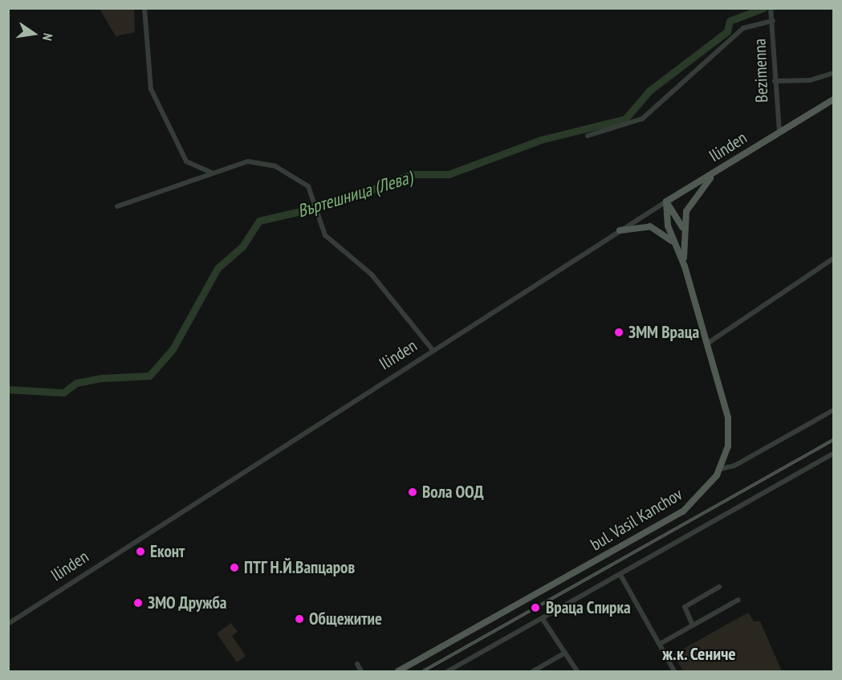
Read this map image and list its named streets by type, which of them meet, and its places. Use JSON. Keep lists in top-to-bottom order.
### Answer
{
  "streets": {
    "main road": ["Ilinden", "bul. Vasil Kanchov"],
    "street": ["Bezimenna"]
  },
  "crossings": [
    ["Bezimenna", "Ilinden"]
  ],
  "districts": ["ж.к. Сениче"],
  "water": ["Въртешница (Лева)"],
  "places": [
    "ЗММ Враца",
    "Вола ООД",
    "Еконт",
    "ПТГ Н.Й.Вапцаров",
    "ЗМО Дружба",
    "Враца Спирка",
    "Общежитие"
  ],
  "north": "right"
}
